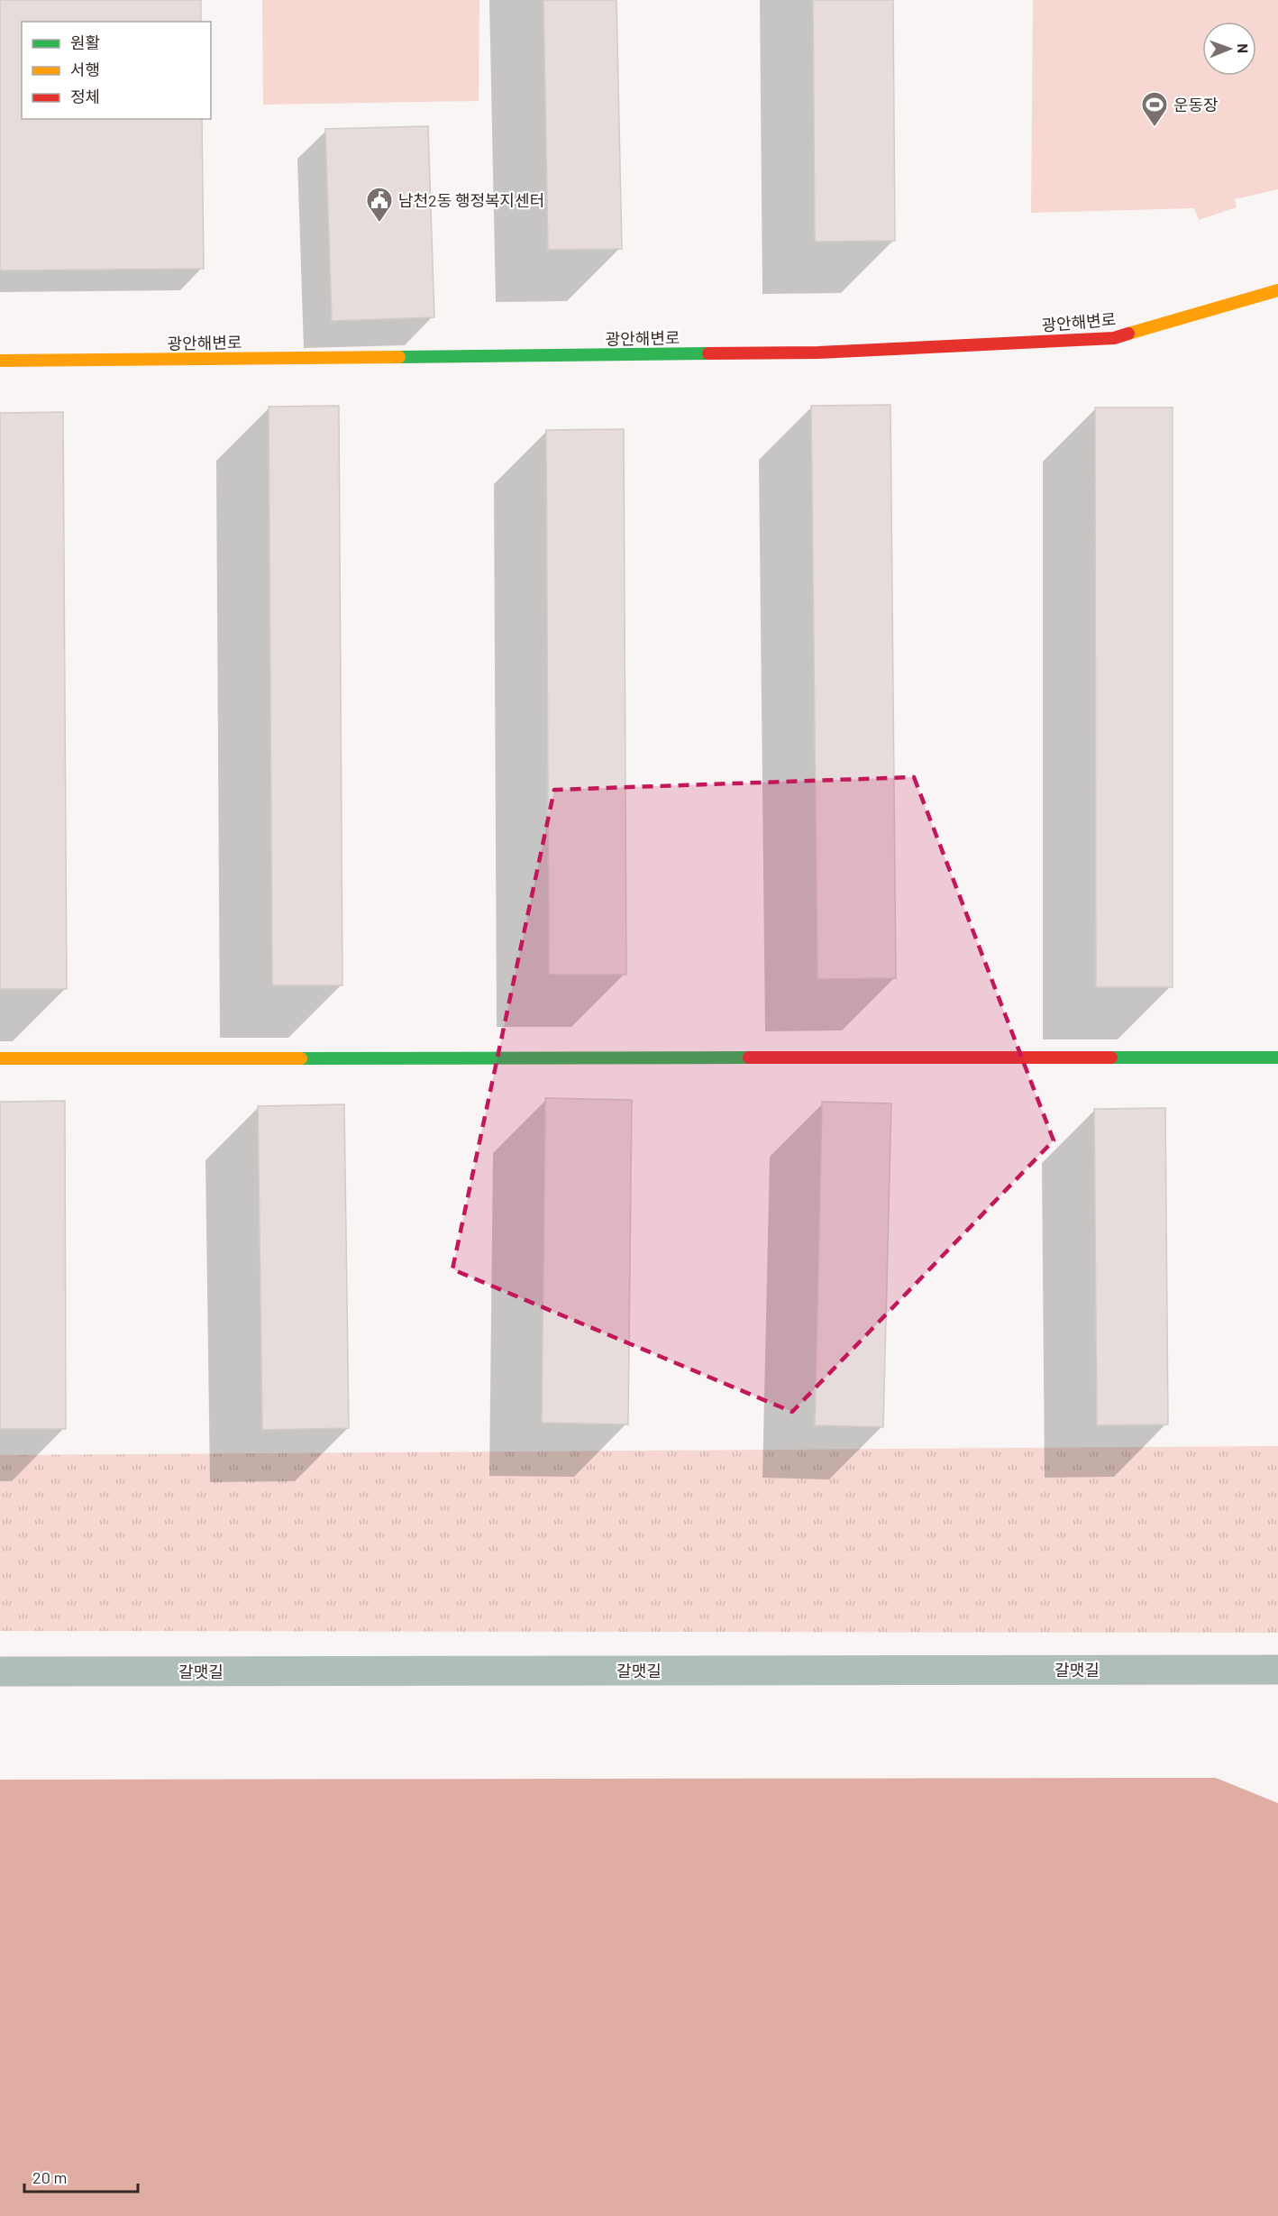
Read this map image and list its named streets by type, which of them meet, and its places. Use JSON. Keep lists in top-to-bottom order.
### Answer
{
  "streets": {
    "main road": ["광안해변로"],
    "street": ["갈맷길"]
  },
  "places": {
    "sports": ["운동장"],
    "public building": ["남천2동 행정복지센터"]
  },
  "legend": ["원활", "서행", "정체"],
  "scale_bar": "20 m",
  "north": "right"
}
